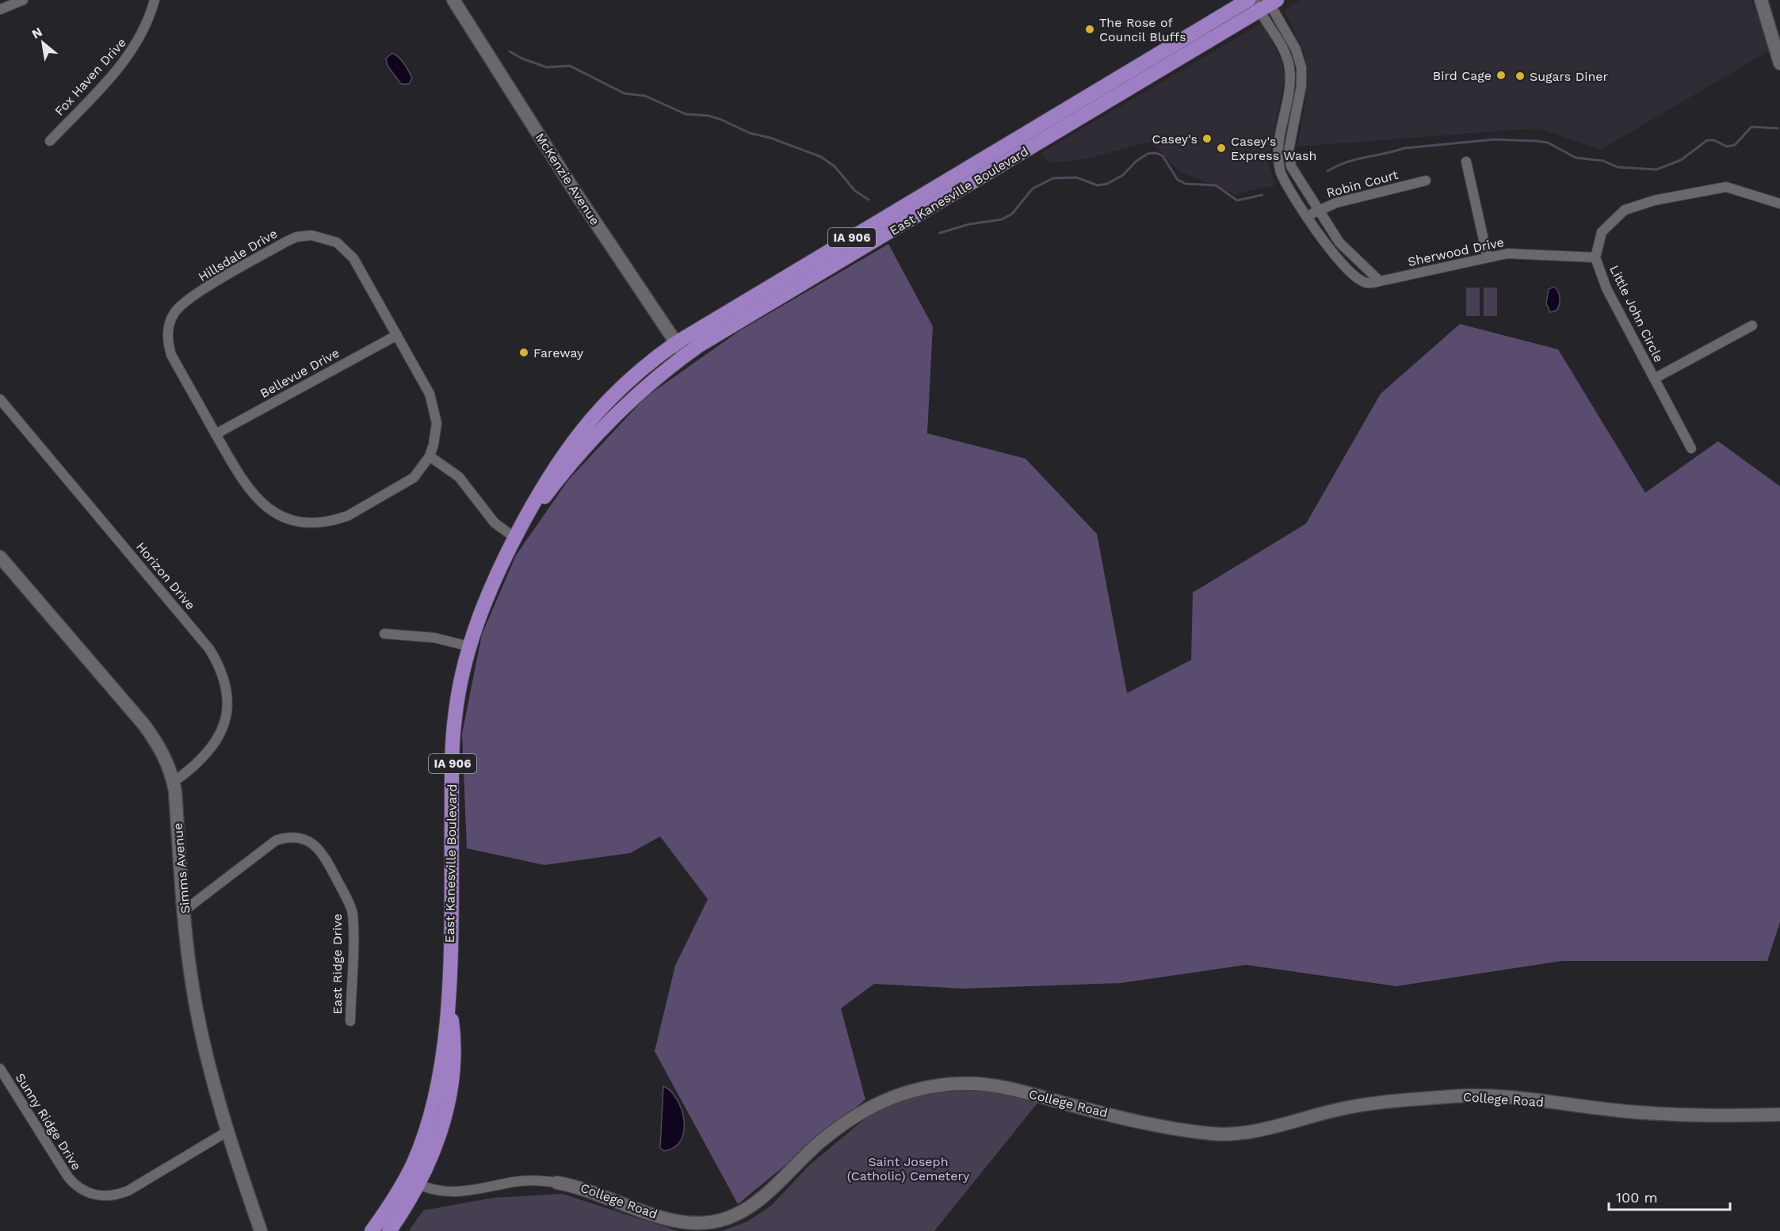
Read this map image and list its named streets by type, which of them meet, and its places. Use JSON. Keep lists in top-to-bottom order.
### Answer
{
  "streets": {
    "main road": ["East Kanesville Boulevard", "IA 906"],
    "street": [
      "Fox Haven Drive",
      "McKenzie Avenue",
      "Robin Court",
      "Sherwood Drive",
      "Hillsdale Drive",
      "Little John Circle",
      "Bellevue Drive",
      "Horizon Drive",
      "Simms Avenue",
      "East Ridge Drive",
      "College Road",
      "Sunny Ridge Drive"
    ]
  },
  "crossings": [
    ["McKenzie Avenue", "East Kanesville Boulevard"],
    ["Robin Court", "Sherwood Drive"],
    ["East Kanesville Boulevard", "Sherwood Drive"],
    ["East Kanesville Boulevard", "College Road"],
    ["Sherwood Drive", "Little John Circle"],
    ["Hillsdale Drive", "Bellevue Drive"],
    ["Horizon Drive", "Simms Avenue"],
    ["Simms Avenue", "East Ridge Drive"],
    ["Simms Avenue", "Sunny Ridge Drive"]
  ],
  "parks": ["Saint Joseph (Catholic) Cemetery"],
  "places": [
    "The Rose of Council Bluffs",
    "Bird Cage",
    "Sugars Diner",
    "Casey's",
    "Casey's Express Wash",
    "Fareway"
  ],
  "scale_bar": "100 m",
  "north": "top left"
}
